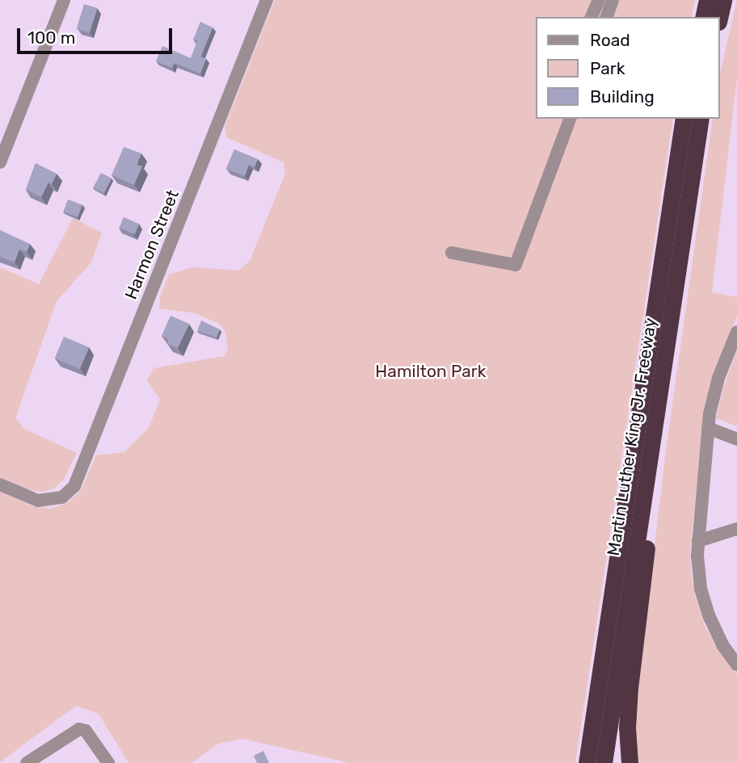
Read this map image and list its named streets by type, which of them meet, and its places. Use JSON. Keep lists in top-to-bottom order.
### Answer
{
  "streets": {
    "highway": ["Martin Luther King Jr. Freeway"],
    "street": ["Harmon Street"]
  },
  "parks": ["Hamilton Park"],
  "legend": ["Road", "Park", "Building"],
  "scale_bar": "100 m"
}
